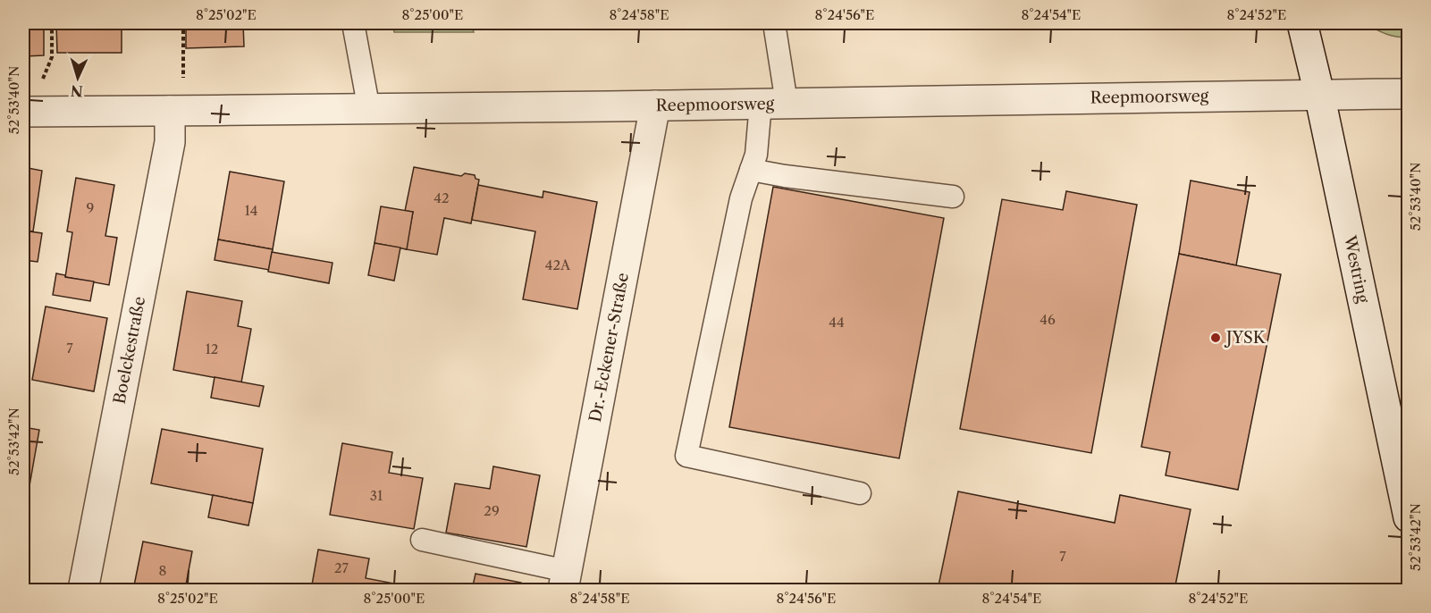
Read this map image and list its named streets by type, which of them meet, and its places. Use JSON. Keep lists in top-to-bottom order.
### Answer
{
  "streets": {
    "street": [
      "Reepmoorsweg",
      "Westring",
      "Dr.-Eckener-Straße",
      "Boelckestraße"
    ]
  },
  "crossings": [
    ["Reepmoorsweg", "Westring"],
    ["Reepmoorsweg", "Dr.-Eckener-Straße"],
    ["Reepmoorsweg", "Boelckestraße"]
  ],
  "places": ["JYSK"],
  "house_numbers": [
    "42",
    "9",
    "14",
    "42A",
    "46",
    "44",
    "7",
    "12",
    "31",
    "29",
    "7",
    "27",
    "8"
  ],
  "north": "bottom",
  "coordinates": [
    "8°25'02\"E",
    "8°25'00\"E",
    "8°24'58\"E",
    "8°24'56\"E",
    "8°24'54\"E",
    "8°24'52\"E",
    "52°53'40\"N",
    "52°53'42\"N"
  ]
}
